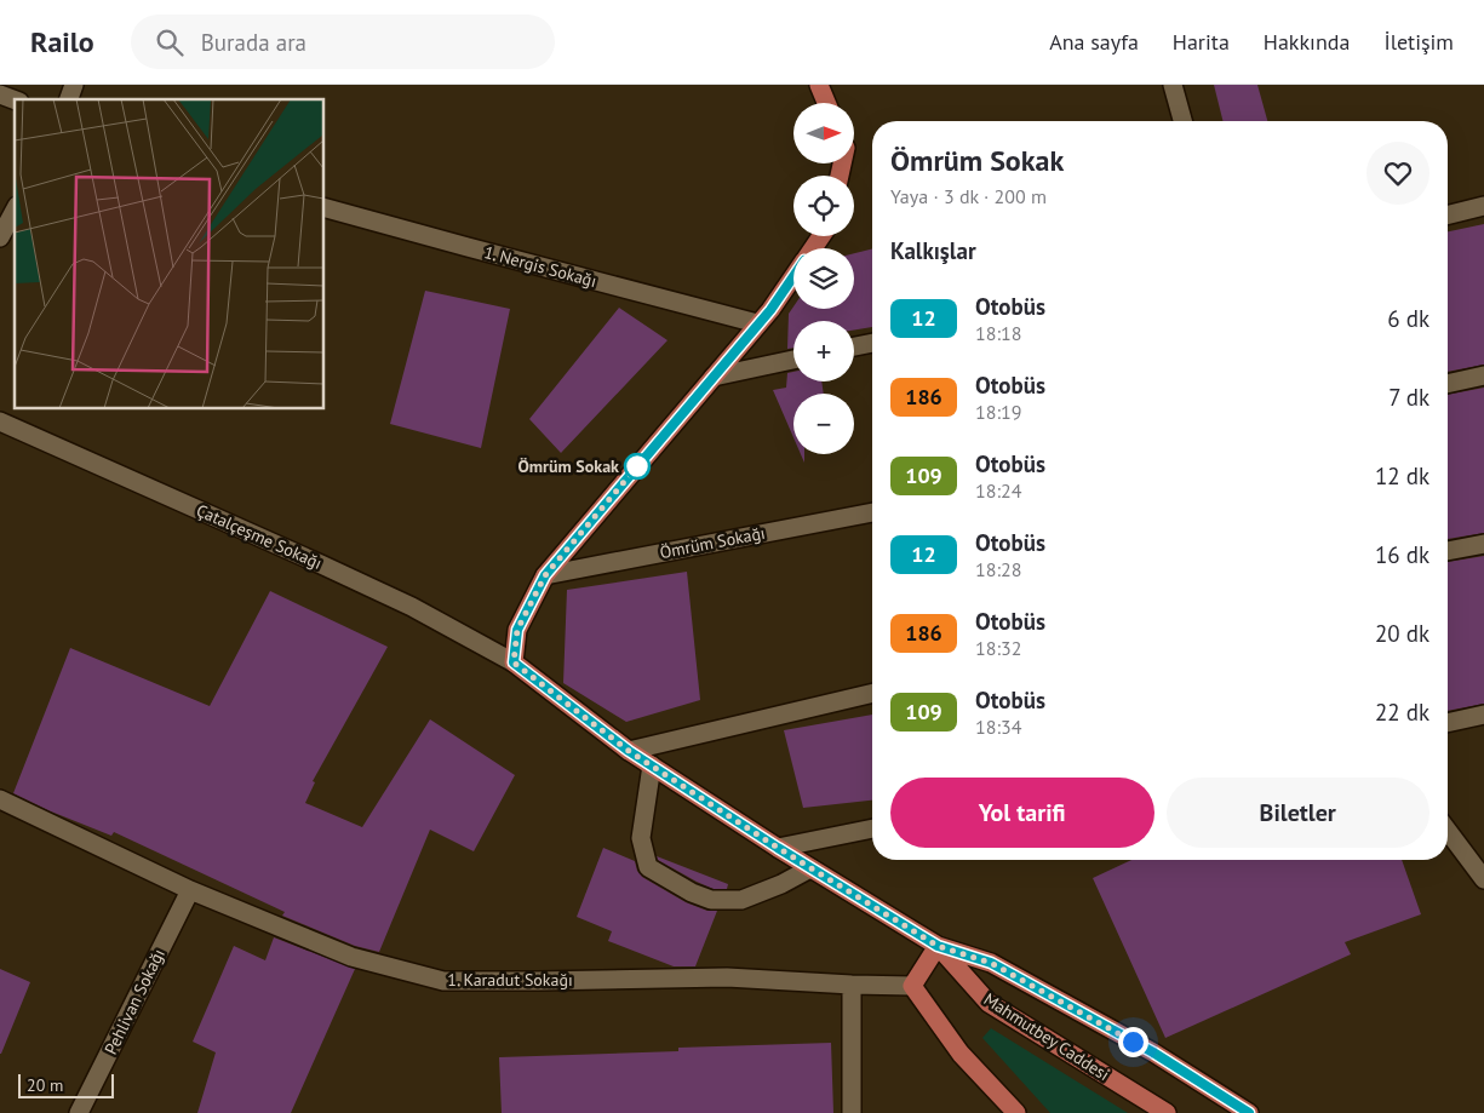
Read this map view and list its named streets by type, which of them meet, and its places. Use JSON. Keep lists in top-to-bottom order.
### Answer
{
  "streets": {
    "main road": ["Mahmutbey Caddesi"],
    "street": [
      "1. Nergis Sokağı",
      "Çatalçeşme Sokağı",
      "Ömrüm Sokağı",
      "1. Karadut Sokağı",
      "Pehlivan Sokağı"
    ]
  },
  "crossings": [
    ["Çatalçeşme Sokağı", "Mahmutbey Caddesi"],
    ["1. Karadut Sokağı", "Pehlivan Sokağı"]
  ],
  "places": ["Ömrüm Sokak"],
  "lines": ["bus line 12"],
  "scale_bar": "20 m",
  "north": "right",
  "page": {
    "header": "Railo",
    "search": "Burada ara",
    "nav": [
      "Ana sayfa",
      "Harita",
      "Hakkında",
      "İletişim"
    ],
    "map_buttons": ["+", "−"],
    "heading": [
      ["Ömrüm Sokak", "Yaya · 3 dk · 200 m"],
      "Kalkışlar"
    ],
    "list": [
      {
        "mark": "12",
        "name": "Otobüs",
        "note": "18:18",
        "value": "6 dk"
      },
      {
        "mark": "186",
        "name": "Otobüs",
        "note": "18:19",
        "value": "7 dk"
      },
      {
        "mark": "109",
        "name": "Otobüs",
        "note": "18:24",
        "value": "12 dk"
      },
      {
        "mark": "12",
        "name": "Otobüs",
        "note": "18:28",
        "value": "16 dk"
      },
      {
        "mark": "186",
        "name": "Otobüs",
        "note": "18:32",
        "value": "20 dk"
      },
      {
        "mark": "109",
        "name": "Otobüs",
        "note": "18:34",
        "value": "22 dk"
      }
    ],
    "buttons": ["Yol tarifi", "Biletler"],
    "scale": "20 m"
  }
}
